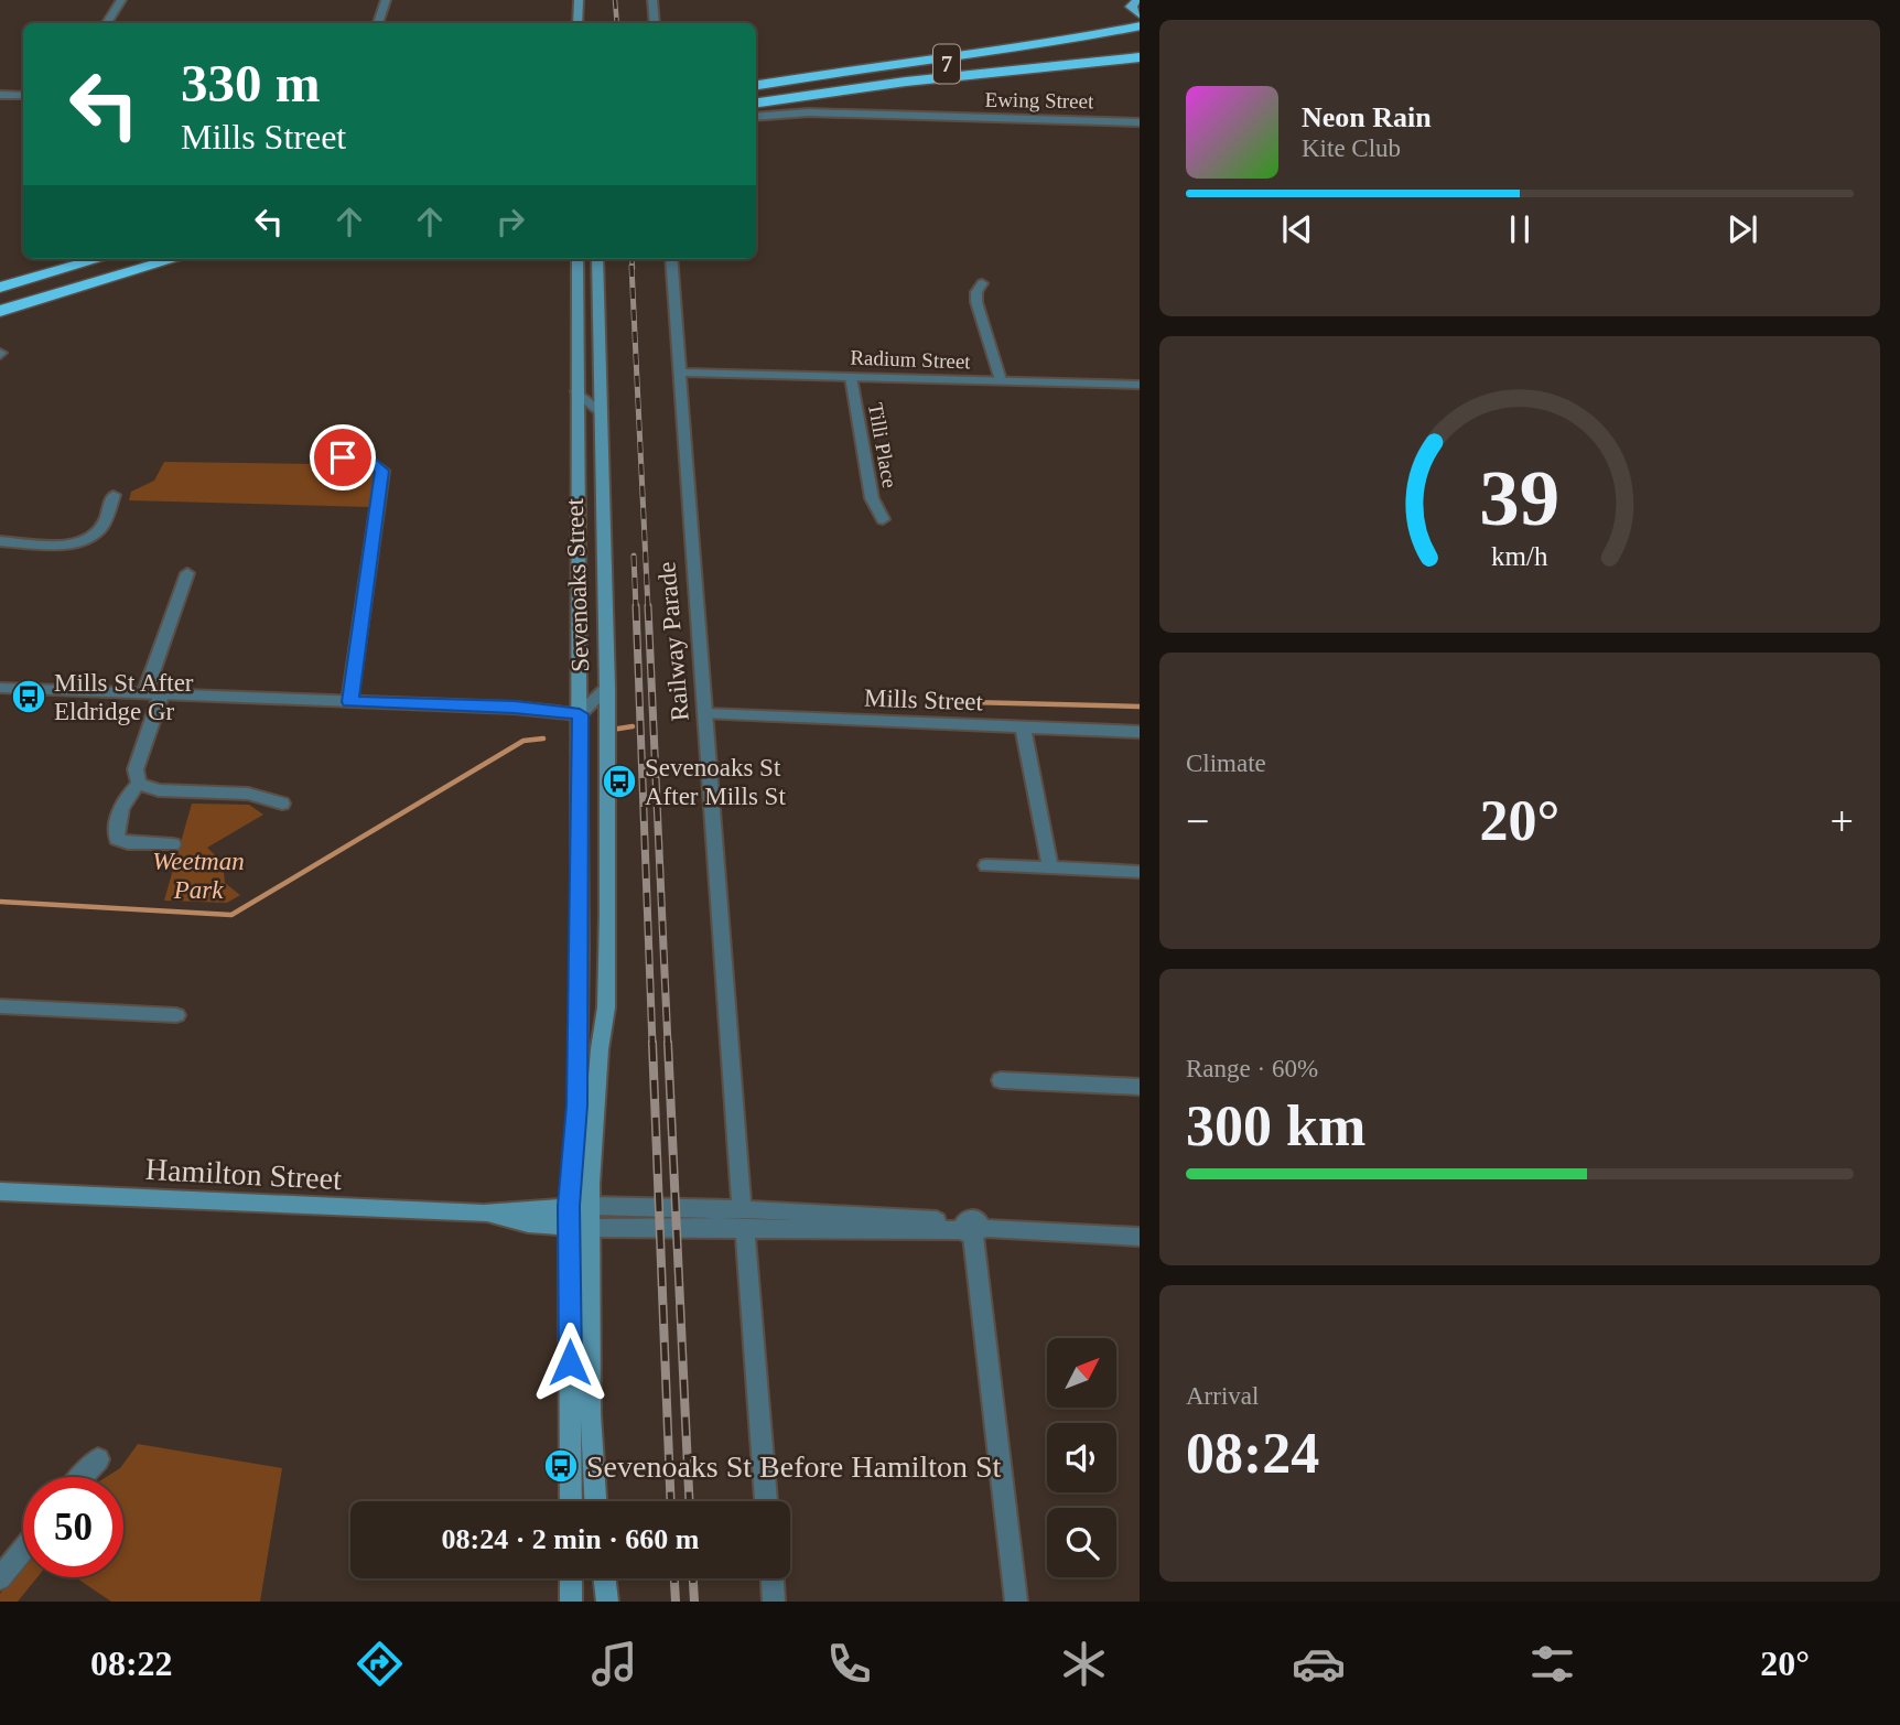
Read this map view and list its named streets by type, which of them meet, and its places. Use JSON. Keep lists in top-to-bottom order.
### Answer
{
  "streets": {
    "highway": ["7"],
    "main road": ["Sevenoaks Street", "Hamilton Street"],
    "street": [
      "Ewing Street",
      "Radium Street",
      "Tilli Place",
      "Railway Parade",
      "Mills Street"
    ]
  },
  "crossings": [
    ["Radium Street", "Tilli Place"],
    ["Radium Street", "Railway Parade"],
    ["Sevenoaks Street", "Hamilton Street"],
    ["Railway Parade", "Mills Street"],
    ["Railway Parade", "Hamilton Street"]
  ],
  "parks": ["Weetman Park"],
  "places": {
    "bus stop": ["Mills St After Eldridge Gr", "Sevenoaks St After Mills St", "Sevenoaks St Before Hamilton St"]
  },
  "north": "top right",
  "page": {
    "turn": ["330 m", "Mills Street"],
    "song": ["Neon Rain", "Kite Club"],
    "tile": [
      "Climate",
      ["Range · 60%", "300 km"],
      ["Arrival", "08:24"]
    ],
    "heat": ["−", "20°", "+"],
    "limit": "50",
    "trip": "08:24 · 2 min · 660 m",
    "tabs": ["08:22", "20°"],
    "gauge": ["39", "km/h"]
  }
}
